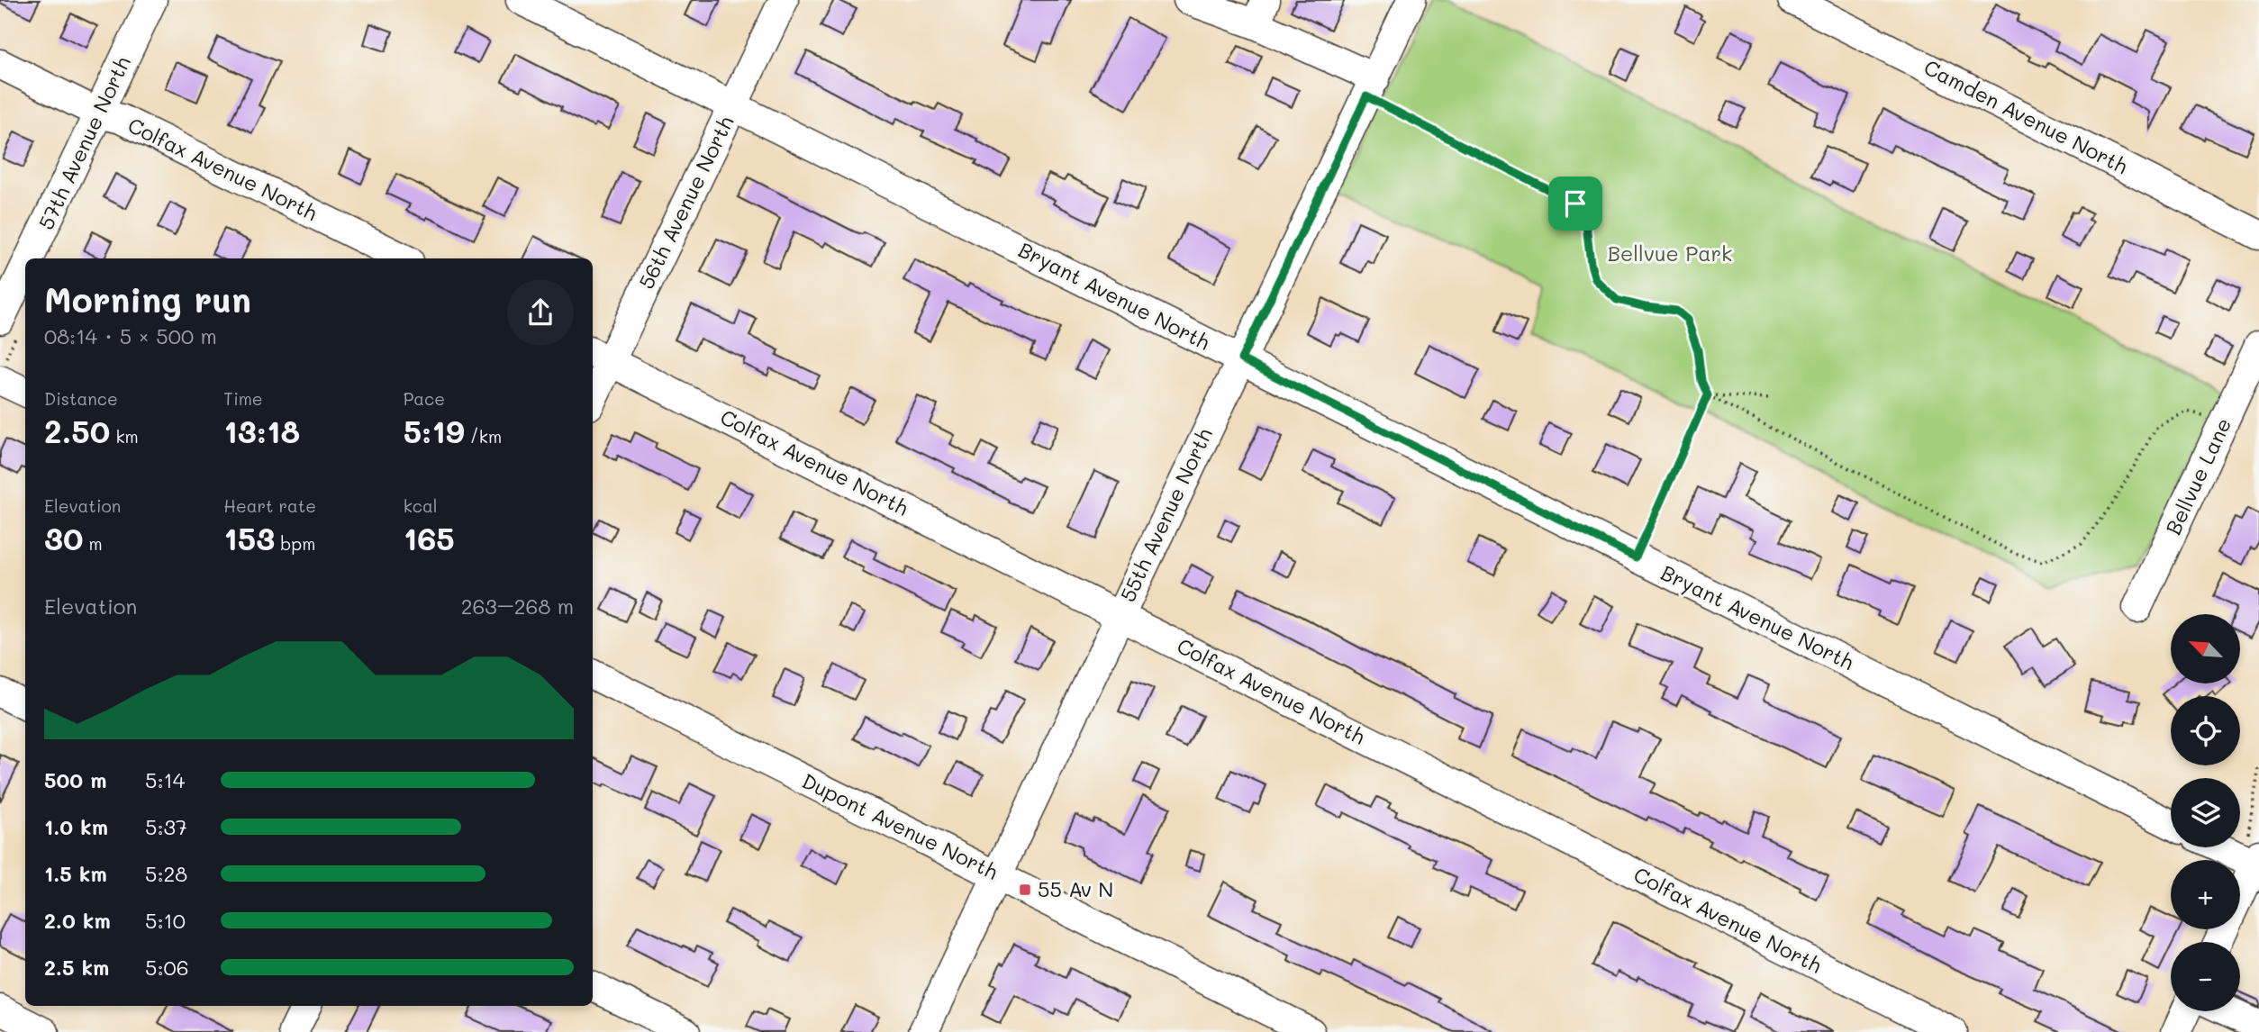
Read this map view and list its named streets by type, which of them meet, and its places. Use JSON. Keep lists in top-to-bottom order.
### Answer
{
  "streets": {
    "street": [
      "Camden Avenue North",
      "57th Avenue North",
      "Colfax Avenue North",
      "56th Avenue North",
      "Bryant Avenue North",
      "Bellvue Lane",
      "55th Avenue North",
      "Dupont Avenue North"
    ]
  },
  "crossings": [
    ["57th Avenue North", "Colfax Avenue North"],
    ["Colfax Avenue North", "56th Avenue North"],
    ["Colfax Avenue North", "55th Avenue North"],
    ["56th Avenue North", "Bryant Avenue North"],
    ["Bryant Avenue North", "55th Avenue North"],
    ["55th Avenue North", "Dupont Avenue North"]
  ],
  "parks": ["Bellvue Park"],
  "places": {
    "transit": ["55 Av N"]
  },
  "north": "top left",
  "page": {
    "heading": ["Morning run", "08:14 · 5 × 500 m"],
    "stats": [
      ["Distance", "2.50 km"],
      ["Time", "13:18"],
      ["Pace", "5:19 /km"],
      ["Elevation", "30 m"],
      ["Heart rate", "153 bpm"],
      ["kcal", "165"]
    ],
    "chart": ["Elevation", "263–268 m"],
    "map_buttons": ["+", "−"],
    "list": [
      {
        "name": "500 m",
        "note": "5:14"
      },
      {
        "name": "1.0 km",
        "note": "5:37"
      },
      {
        "name": "1.5 km",
        "note": "5:28"
      },
      {
        "name": "2.0 km",
        "note": "5:10"
      },
      {
        "name": "2.5 km",
        "note": "5:06"
      }
    ]
  }
}
